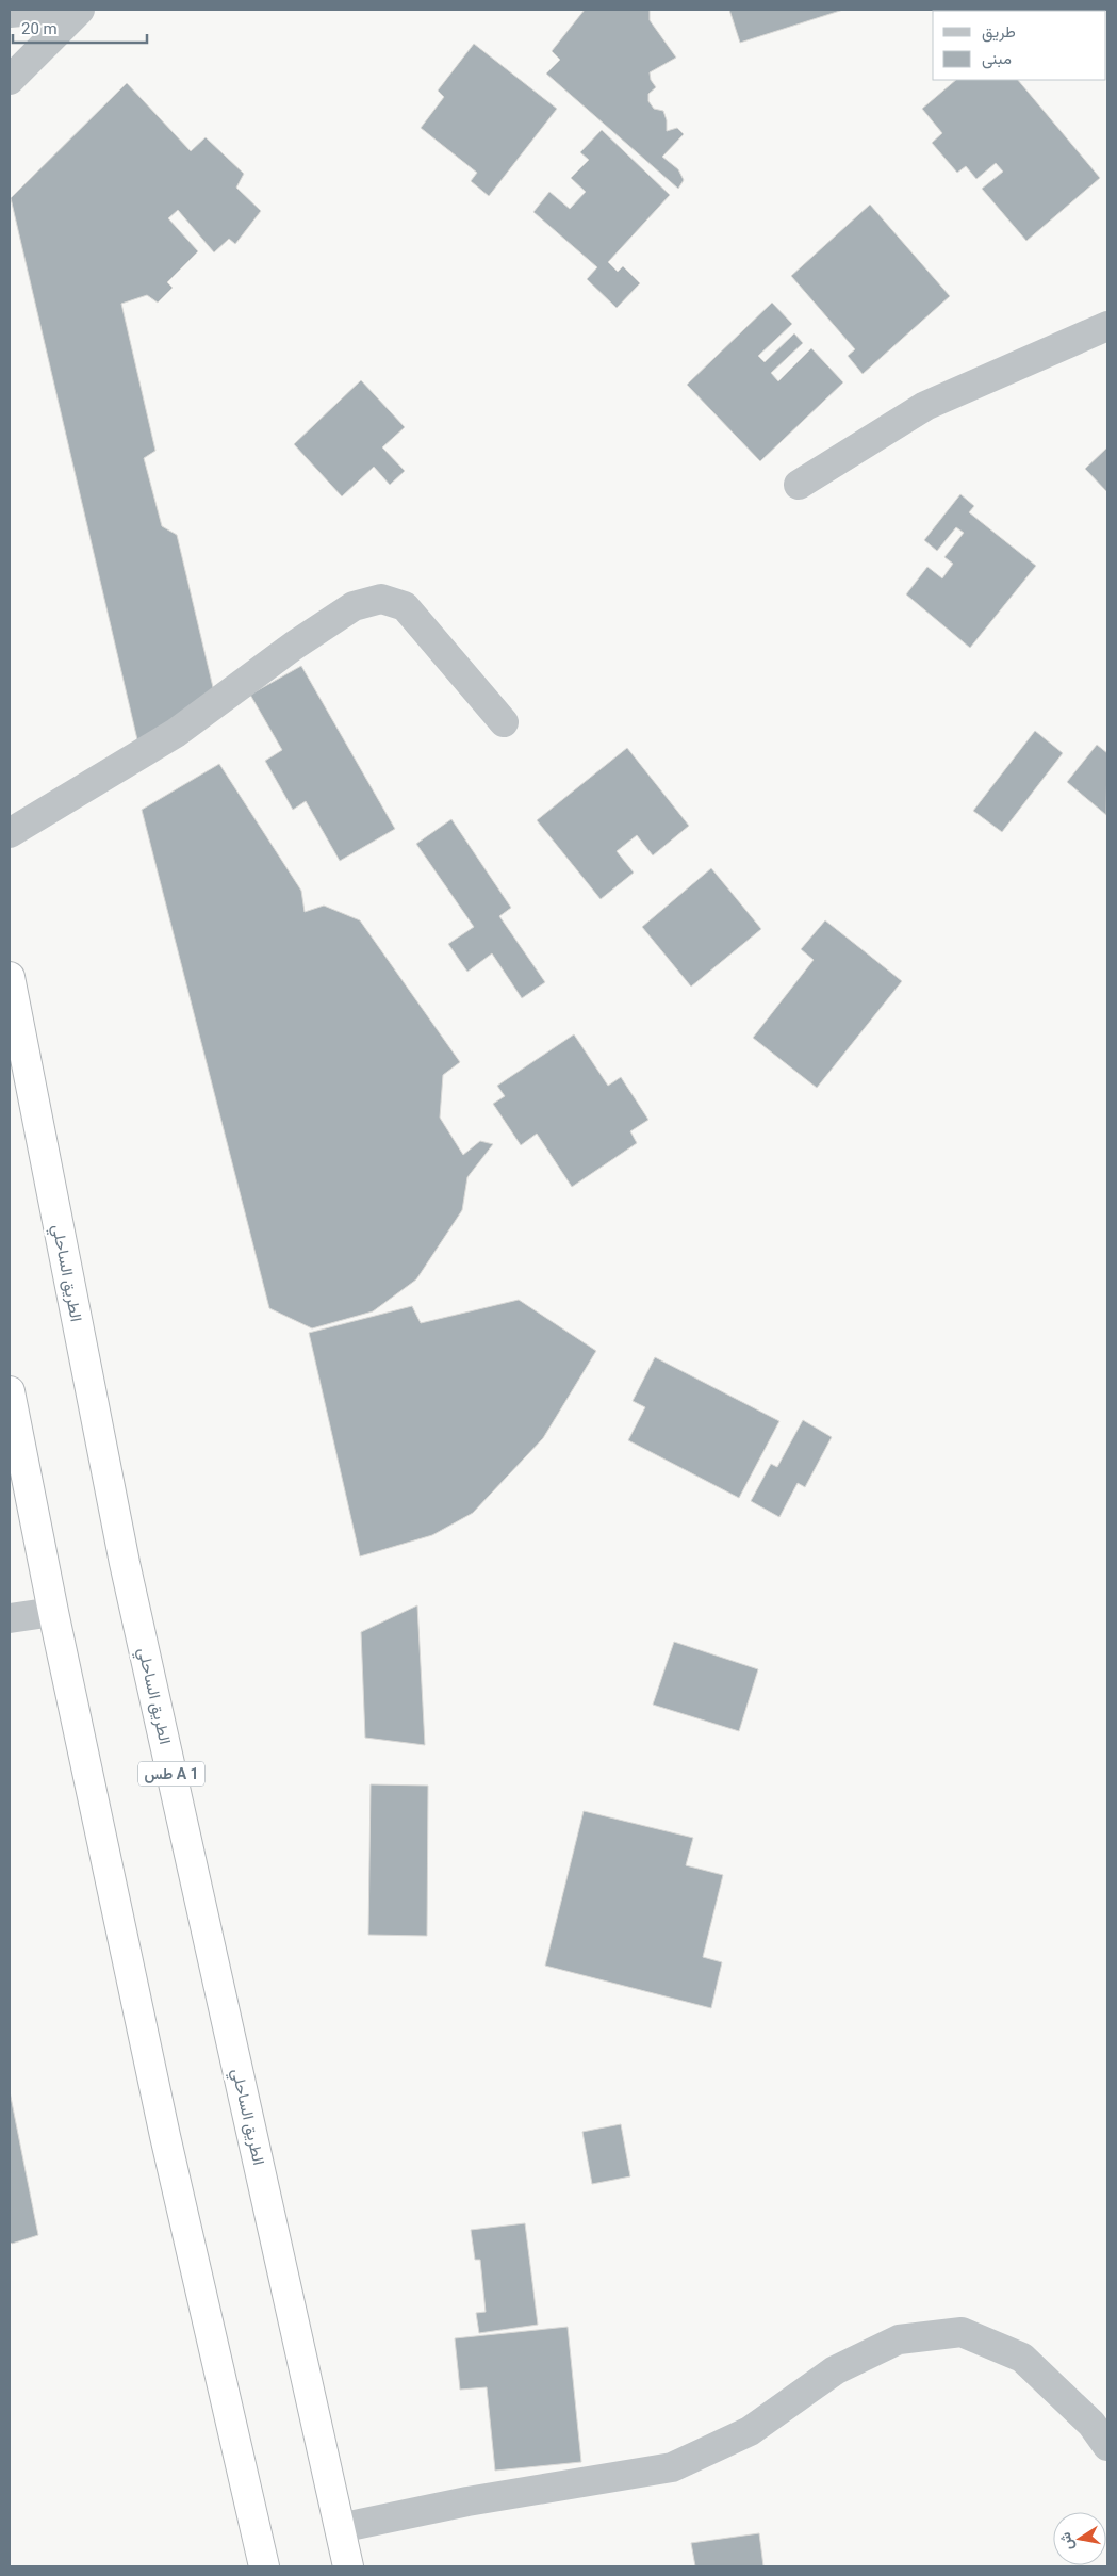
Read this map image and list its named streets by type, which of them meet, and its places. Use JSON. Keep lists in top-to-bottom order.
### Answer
{
  "streets": {
    "highway": ["الطريق الساحلي", "طس A 1"]
  },
  "legend": ["طريق", "مبنى"],
  "scale_bar": "20 m",
  "north": "left"
}
